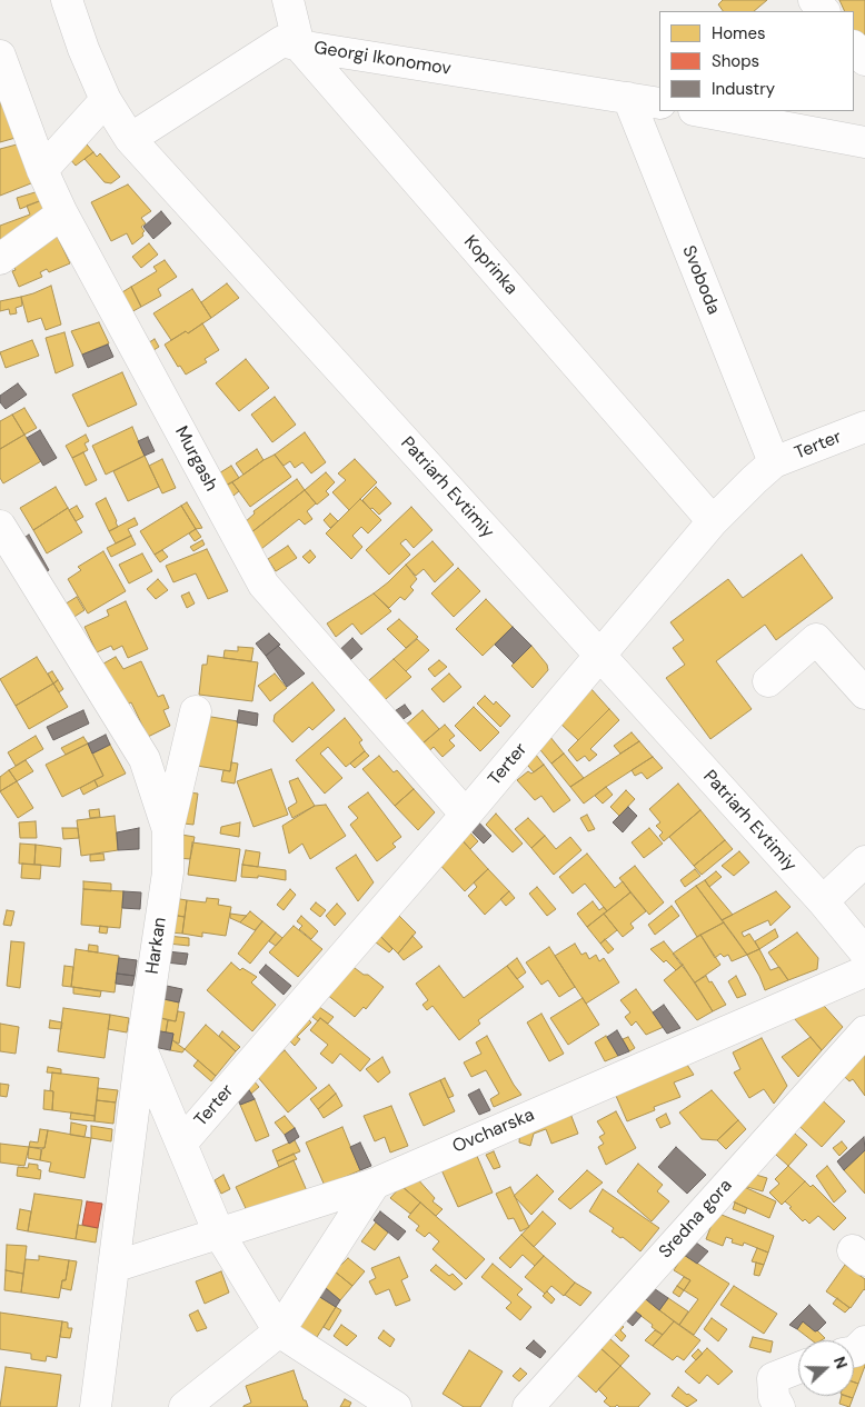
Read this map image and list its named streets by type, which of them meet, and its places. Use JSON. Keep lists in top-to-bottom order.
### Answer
{
  "streets": {
    "street": [
      "Georgi Ikonomov",
      "Koprinka",
      "Svoboda",
      "Terter",
      "Murgash",
      "Patriarh Evtimiy",
      "Harkan",
      "Ovcharska",
      "Sredna gora"
    ]
  },
  "crossings": [
    ["Georgi Ikonomov", "Koprinka"],
    ["Georgi Ikonomov", "Svoboda"],
    ["Georgi Ikonomov", "Patriarh Evtimiy"],
    ["Koprinka", "Terter"],
    ["Svoboda", "Terter"],
    ["Terter", "Murgash"],
    ["Terter", "Patriarh Evtimiy"],
    ["Harkan", "Ovcharska"]
  ],
  "legend": ["Homes", "Shops", "Industry"],
  "north": "right"
}
